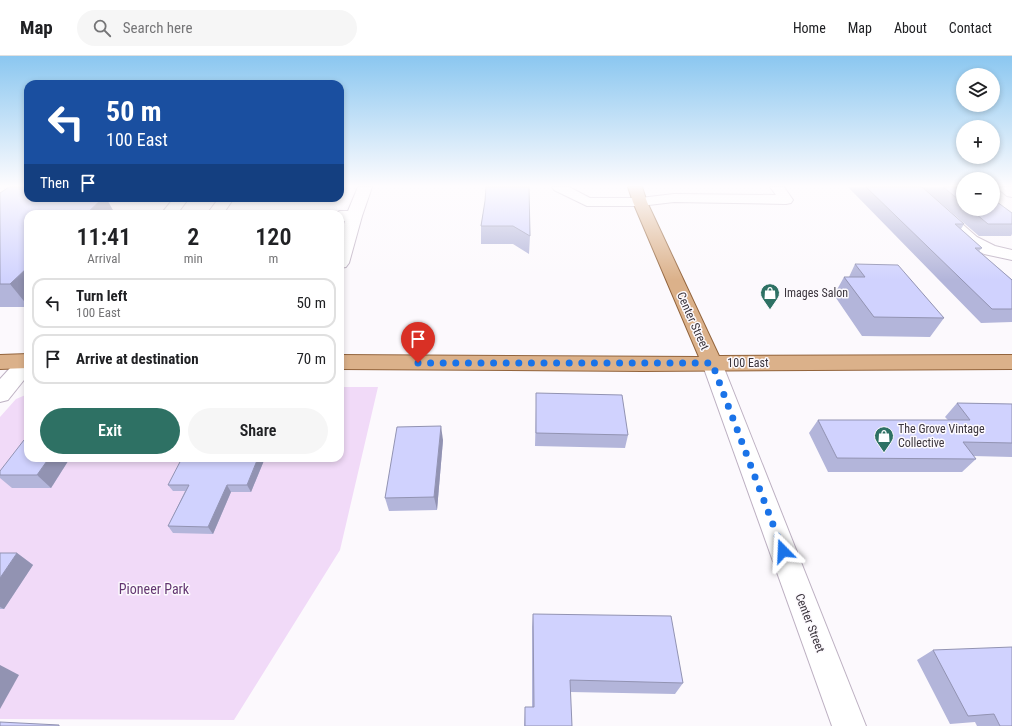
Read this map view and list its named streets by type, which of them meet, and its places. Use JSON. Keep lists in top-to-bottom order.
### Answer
{
  "streets": {
    "main road": ["Center Street", "100 East"]
  },
  "crossings": [
    ["Center Street", "100 East"]
  ],
  "parks": ["Pioneer Park"],
  "places": {
    "shop": ["Images Salon", "The Grove Vintage Collective"]
  },
  "page": {
    "header": "Map",
    "search": "Search here",
    "nav": [
      "Home",
      "Map",
      "About",
      "Contact"
    ],
    "map_buttons": ["+", "−"],
    "turn": ["50 m", "100 East"],
    "then": "Then",
    "eta": [
      "11:41",
      "Arrival",
      "2",
      "min",
      "120",
      "m"
    ],
    "list": [
      {
        "name": "Turn left",
        "note": "100 East",
        "value": "50 m"
      },
      {
        "name": "Arrive at destination",
        "value": "70 m"
      }
    ],
    "buttons": ["Exit", "Share"]
  }
}
